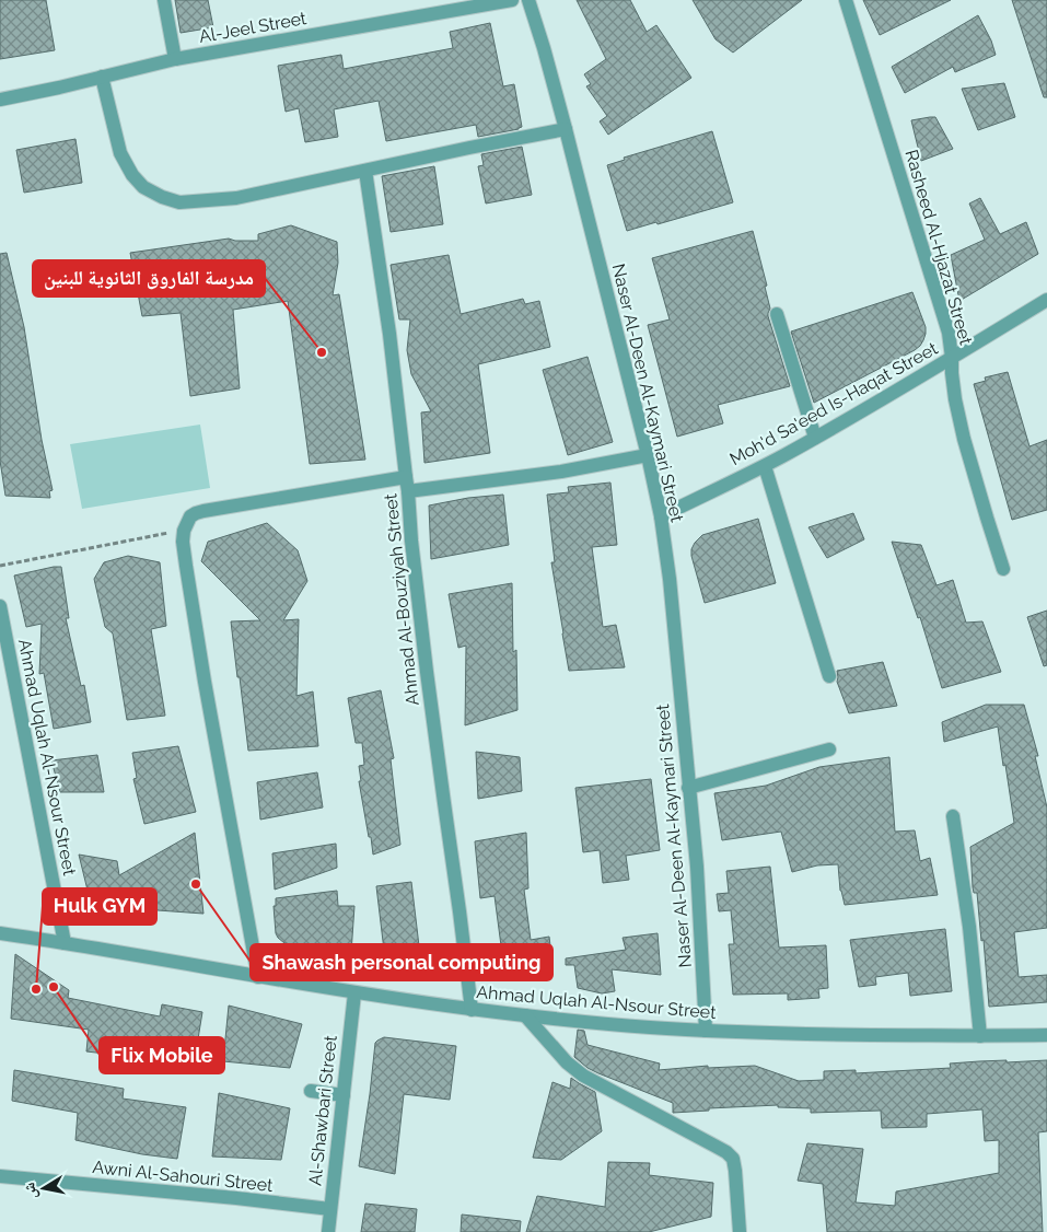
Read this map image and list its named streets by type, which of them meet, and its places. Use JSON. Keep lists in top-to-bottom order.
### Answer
{
  "streets": {
    "street": [
      "Al-Jeel Street",
      "Rasheed Al-Hjazat Street",
      "Naser Al-Deen Al-Kaymari Street",
      "Moh'd Sa'eed Is-Haqat Street",
      "Ahmad Al-Bouziyah Street",
      "Ahmad Uqlah Al-Nsour Street",
      "Al-Shawbari Street",
      "Awni Al-Sahouri Street"
    ]
  },
  "crossings": [
    ["Rasheed Al-Hjazat Street", "Moh'd Sa'eed Is-Haqat Street"],
    ["Naser Al-Deen Al-Kaymari Street", "Moh'd Sa'eed Is-Haqat Street"],
    ["Naser Al-Deen Al-Kaymari Street", "Ahmad Uqlah Al-Nsour Street"],
    ["Ahmad Al-Bouziyah Street", "Ahmad Uqlah Al-Nsour Street"],
    ["Ahmad Uqlah Al-Nsour Street", "Al-Shawbari Street"],
    ["Al-Shawbari Street", "Awni Al-Sahouri Street"]
  ],
  "places": [
    "مدرسة الفاروق الثانوية للبنين",
    "Shawash personal computing",
    "Flix Mobile",
    "Hulk GYM"
  ],
  "north": "left"
}
